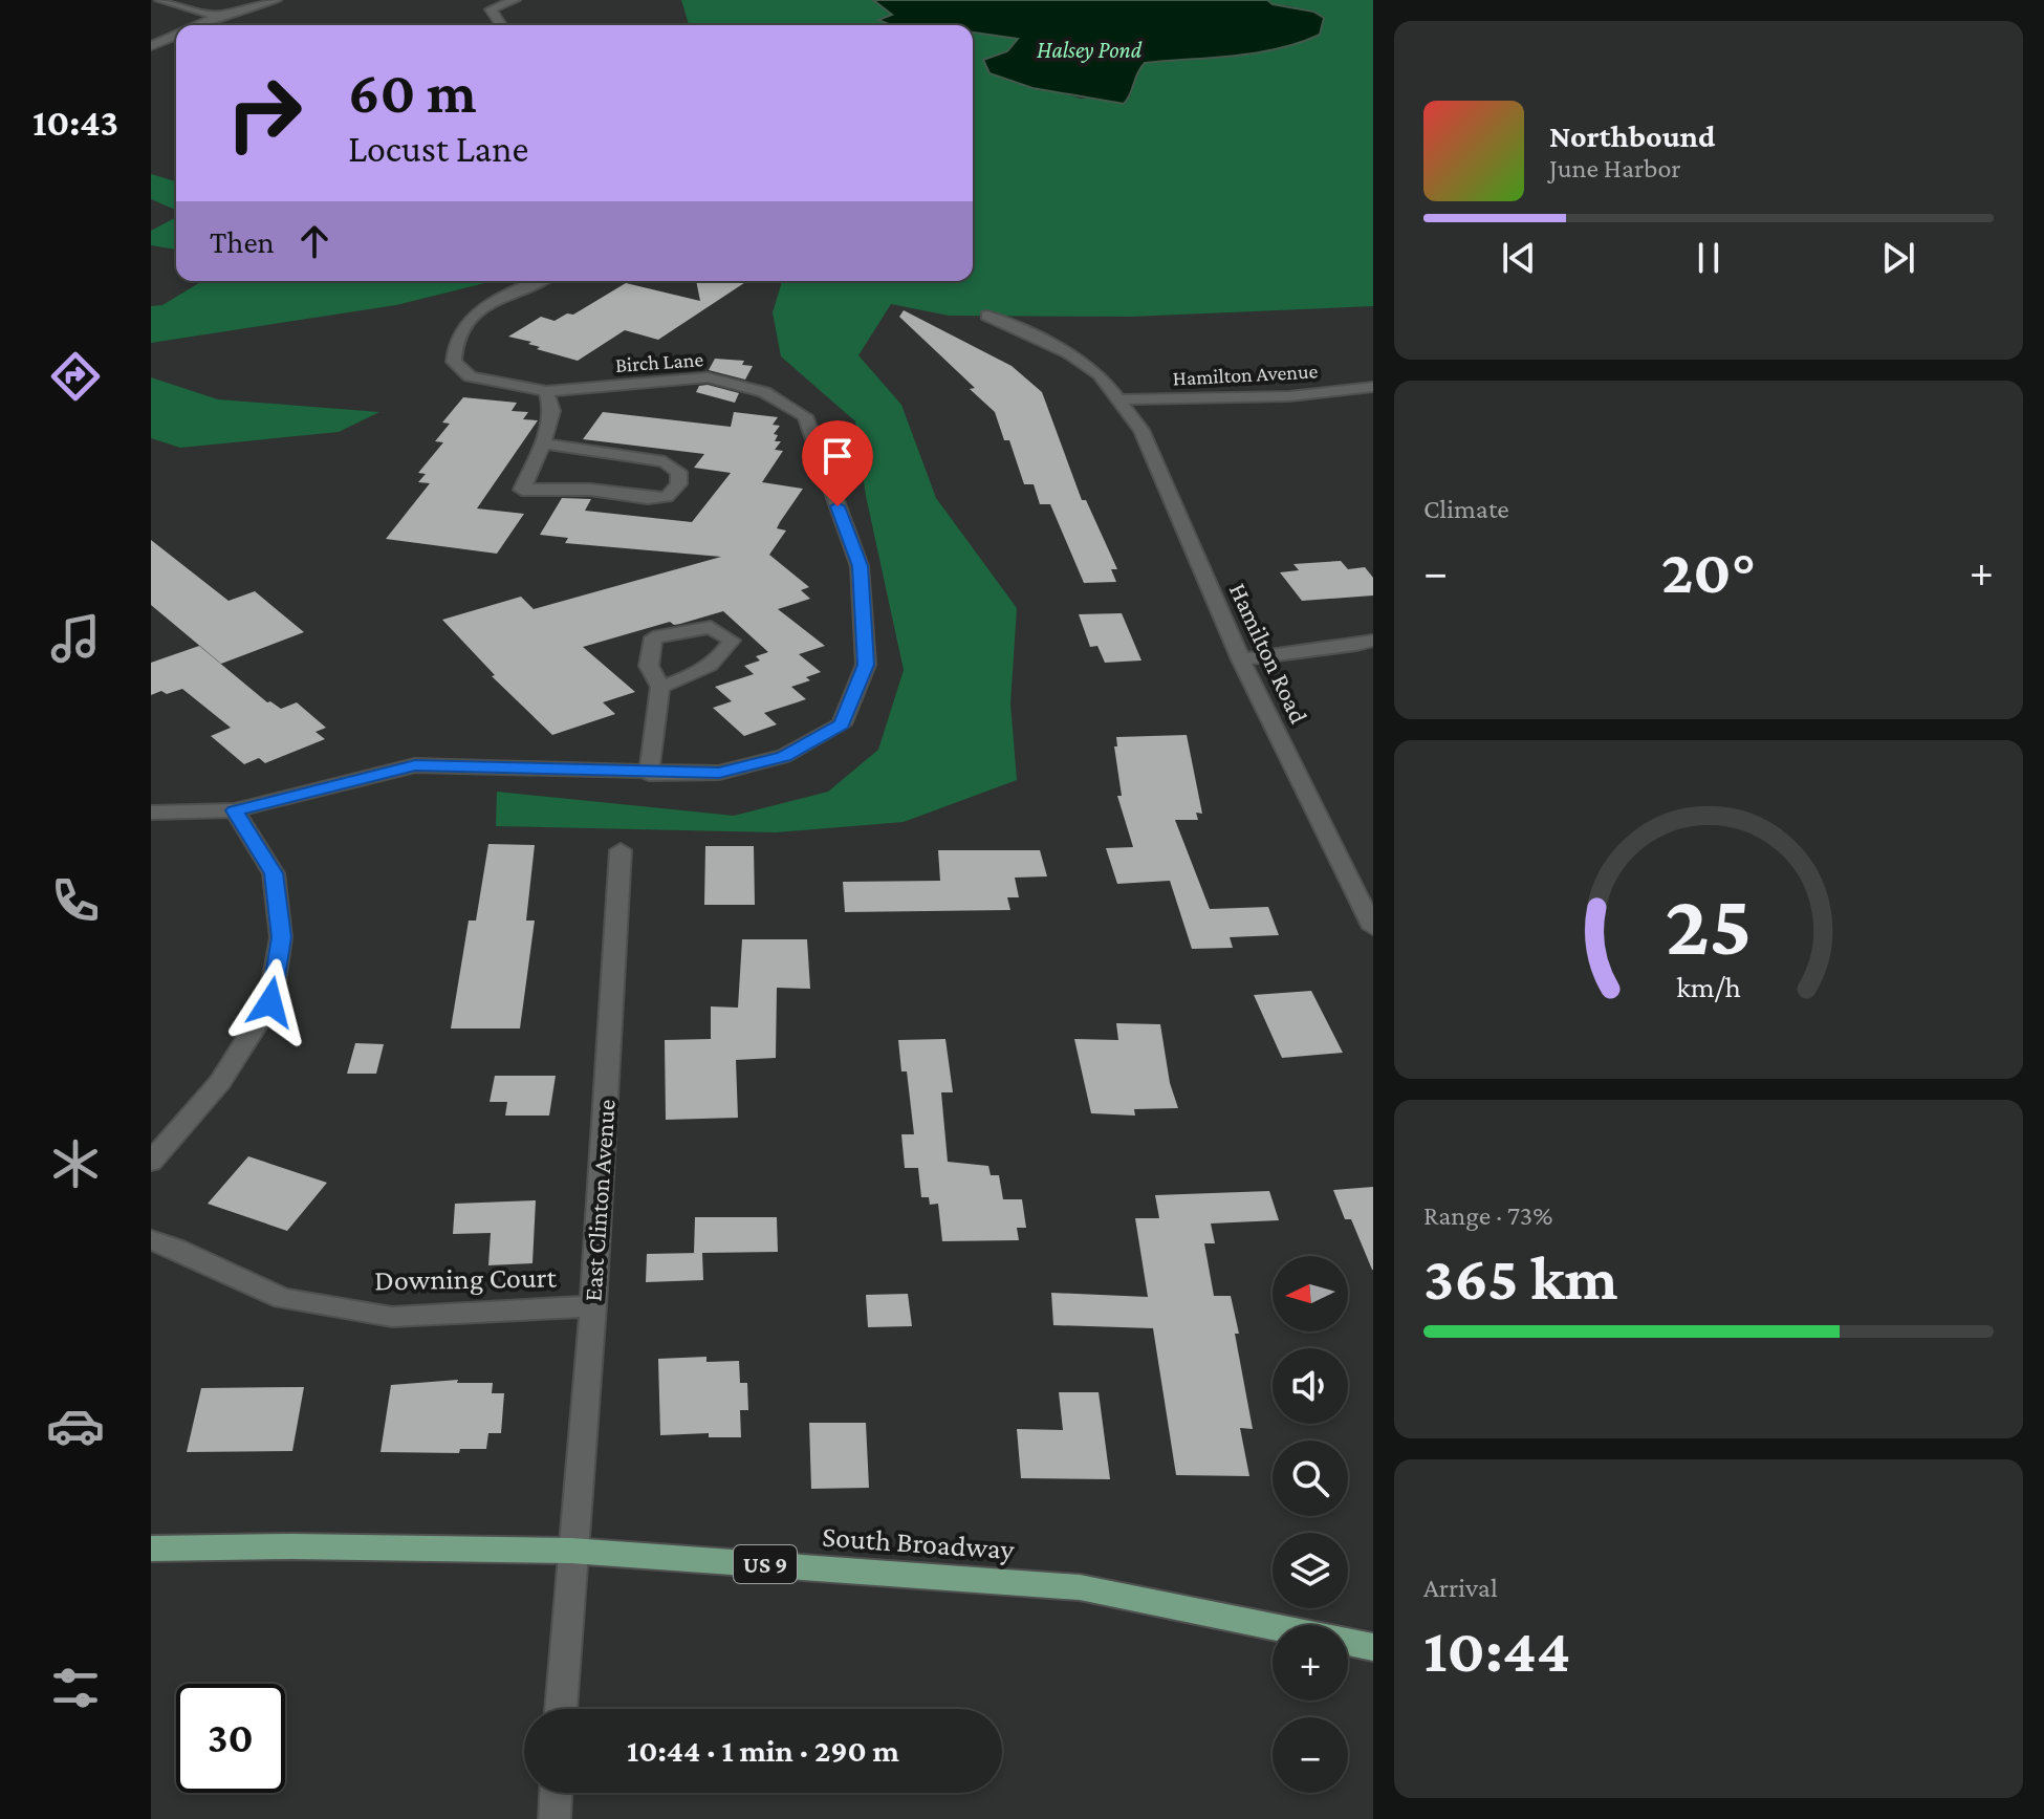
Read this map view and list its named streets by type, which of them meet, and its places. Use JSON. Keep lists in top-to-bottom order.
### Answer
{
  "streets": {
    "main road": ["South Broadway", "US 9"],
    "street": [
      "Birch Lane",
      "Hamilton Avenue",
      "Hamilton Road",
      "East Clinton Avenue",
      "Downing Court"
    ]
  },
  "crossings": [
    ["Hamilton Avenue", "Hamilton Road"],
    ["East Clinton Avenue", "Downing Court"],
    ["East Clinton Avenue", "South Broadway"]
  ],
  "water": ["Halsey Pond"],
  "north": "left",
  "page": {
    "tabs": "10:43",
    "turn": ["60 m", "Locust Lane"],
    "song": ["Northbound", "June Harbor"],
    "then": "Then",
    "tile": [
      "Climate",
      ["Range · 73%", "365 km"],
      ["Arrival", "10:44"]
    ],
    "heat": ["−", "20°", "+"],
    "map_buttons": ["+", "−"],
    "limit": "30",
    "trip": "10:44 · 1 min · 290 m",
    "gauge": ["25", "km/h"]
  }
}
